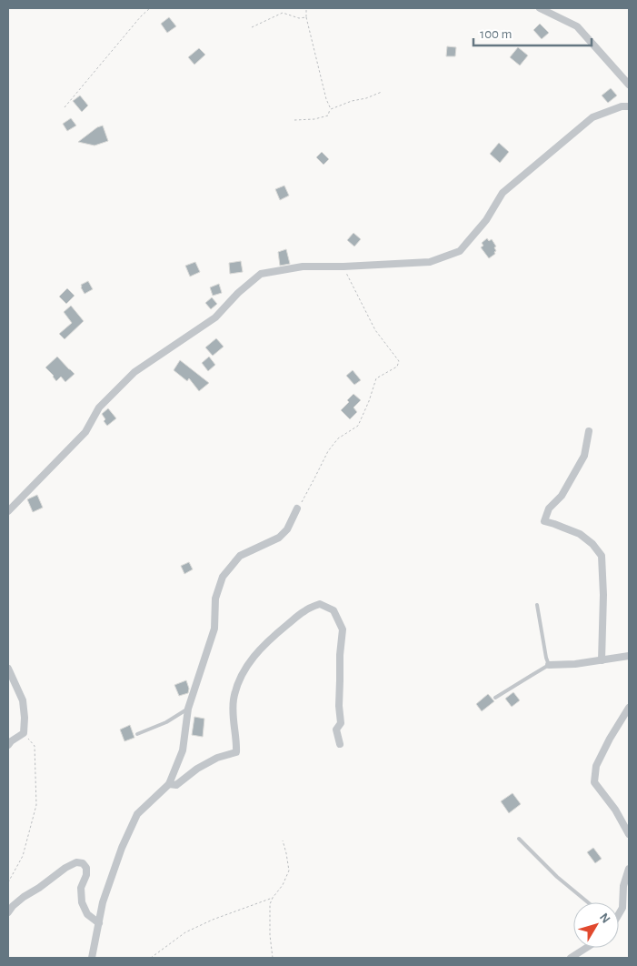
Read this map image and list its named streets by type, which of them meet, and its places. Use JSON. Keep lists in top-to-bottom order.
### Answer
{
  "scale_bar": "100 m",
  "north": "top right"
}
